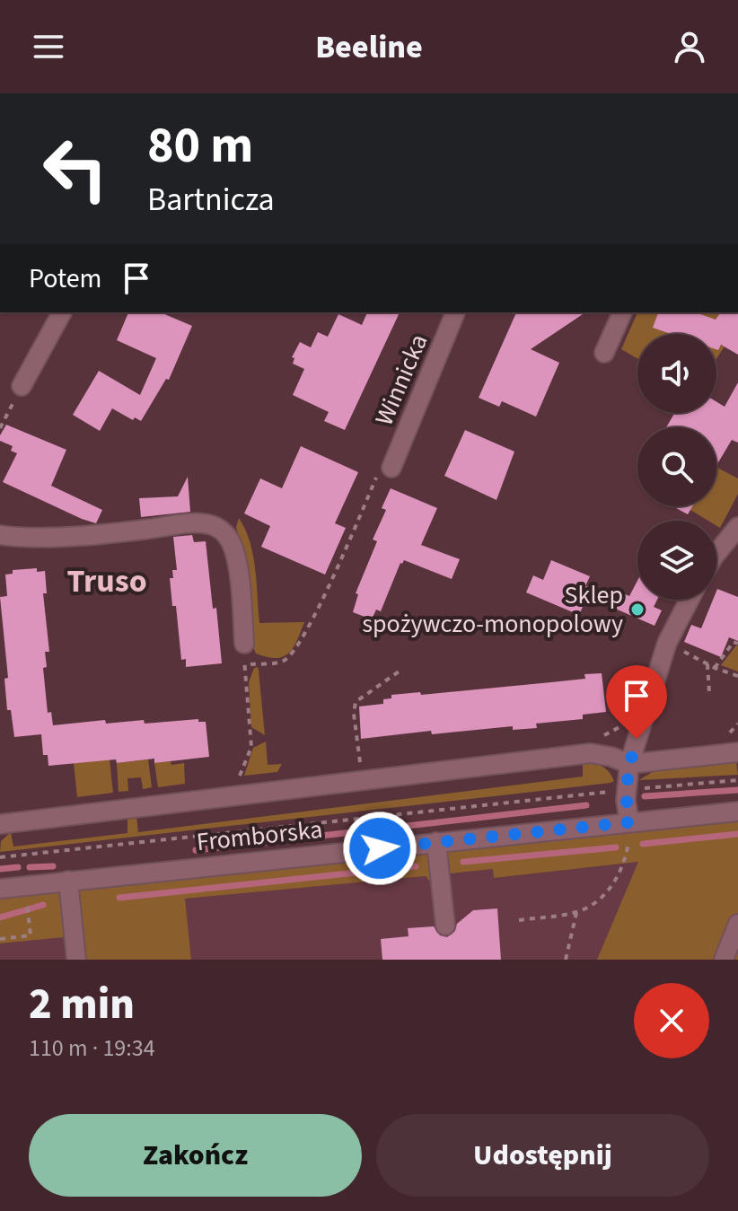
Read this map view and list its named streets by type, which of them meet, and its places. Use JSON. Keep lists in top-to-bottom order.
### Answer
{
  "streets": {
    "street": ["Winnicka", "Fromborska"]
  },
  "districts": ["Truso"],
  "places": ["Sklep spożywczo-monopolowy"],
  "page": {
    "header": "Beeline",
    "turn": ["80 m", "Bartnicza"],
    "then": "Potem",
    "heading": ["2 min", "110 m · 19:34"],
    "buttons": ["Zakończ", "Udostępnij"]
  }
}
